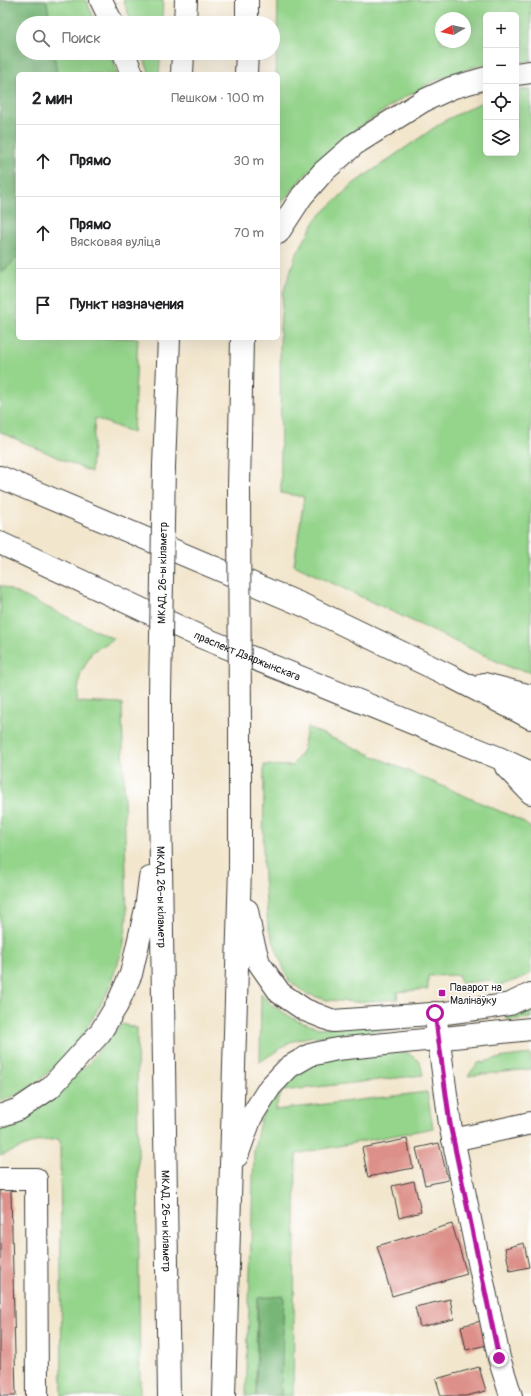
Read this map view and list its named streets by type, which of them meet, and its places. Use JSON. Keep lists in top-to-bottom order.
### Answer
{
  "streets": {
    "main road": ["МКАД, 26-ы кіламетр", "праспект Дзяржынскага"]
  },
  "places": {
    "transit": ["Паварот на Малінаўку"]
  },
  "north": "left",
  "page": {
    "map_buttons": ["+", "−"],
    "search": "Поиск",
    "heading": ["2 мин", "Пешком · 100 m"],
    "list": [
      ["Прямо", "30 m"],
      ["Прямо", "Вясковая вуліца", "70 m"],
      "Пункт назначения"
    ]
  }
}
